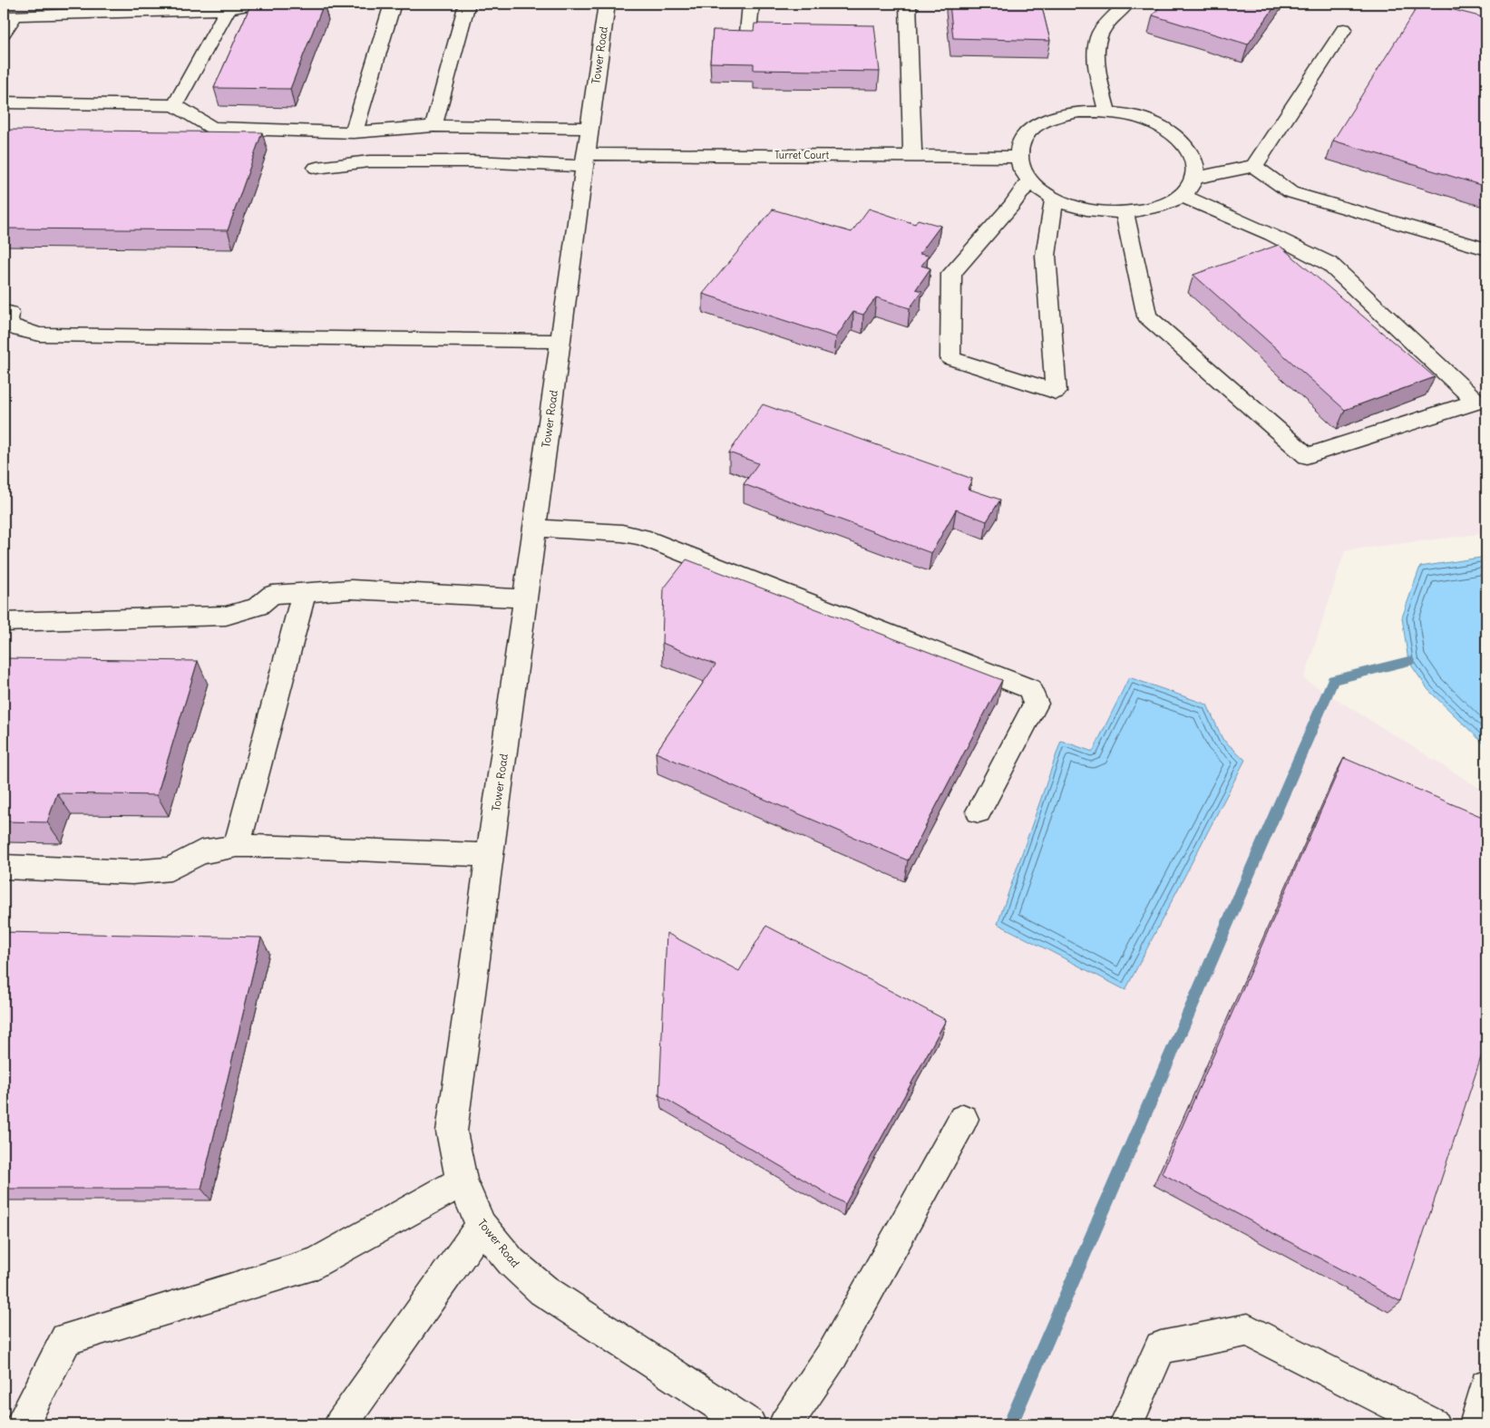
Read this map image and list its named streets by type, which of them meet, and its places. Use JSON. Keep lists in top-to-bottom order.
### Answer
{
  "streets": {
    "street": ["Tower Road", "Turret Court"]
  },
  "crossings": [
    ["Tower Road", "Turret Court"]
  ]
}
